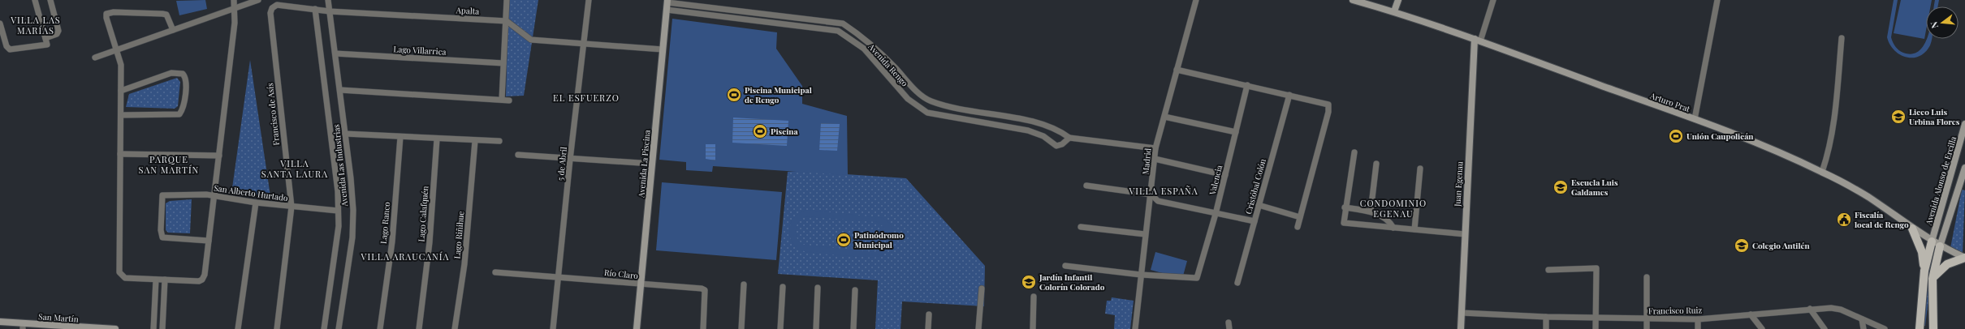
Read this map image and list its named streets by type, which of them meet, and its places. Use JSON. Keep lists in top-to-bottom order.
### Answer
{
  "streets": {
    "main road": [
      "Arturo Prat",
      "Avenida La Piscina",
      "Avenida Alonso de Ercilla",
      "Juan Egenau",
      "San Martín"
    ],
    "street": [
      "Apalta",
      "Lago Villarrica",
      "Avenida Rengo",
      "Francisco de Asís",
      "Madrid",
      "5 de Abril",
      "Avenida Las Industrias",
      "Valencia",
      "Cristóbal Colón",
      "San Alberto Hurtado",
      "Lago Calafquén",
      "Lago Ranco",
      "Lago Riñihue",
      "Río Claro",
      "Francisco Ruiz"
    ]
  },
  "crossings": [
    ["Apalta", "Francisco de Asís"],
    ["Apalta", "Avenida Las Industrias"],
    ["Lago Villarrica", "Avenida Las Industrias"],
    ["Avenida Rengo", "Madrid"],
    ["Avenida Rengo", "Avenida La Piscina"],
    ["Arturo Prat", "Avenida Alonso de Ercilla"],
    ["Arturo Prat", "Juan Egenau"],
    ["Francisco de Asís", "San Alberto Hurtado"],
    ["Madrid", "Valencia"],
    ["5 de Abril", "Río Claro"],
    ["Avenida La Piscina", "Río Claro"],
    ["Avenida Las Industrias", "San Alberto Hurtado"],
    ["Juan Egenau", "Francisco Ruiz"]
  ],
  "districts": [
    "VILLA LAS MARÍAS",
    "EL ESFUERZO",
    "PARQUE SAN MARTÍN",
    "VILLA SANTA LAURA",
    "VILLA ESPAÑA",
    "CONDOMINIO EGENAU",
    "VILLA ARAUCANÍA"
  ],
  "places": {
    "sports": [
      "Piscina Municipal de Rengo",
      "Piscina",
      "Unión Caupolicán",
      "Patinódromo Municipal"
    ],
    "school or university": [
      "Liceo Luis Urbina Flores",
      "Escuela Luis Galdames",
      "Colegio Antilén",
      "Jardín Infantil Colorín Colorado"
    ],
    "public building": ["Fiscalía local de Rengo"]
  },
  "north": "left"
}
